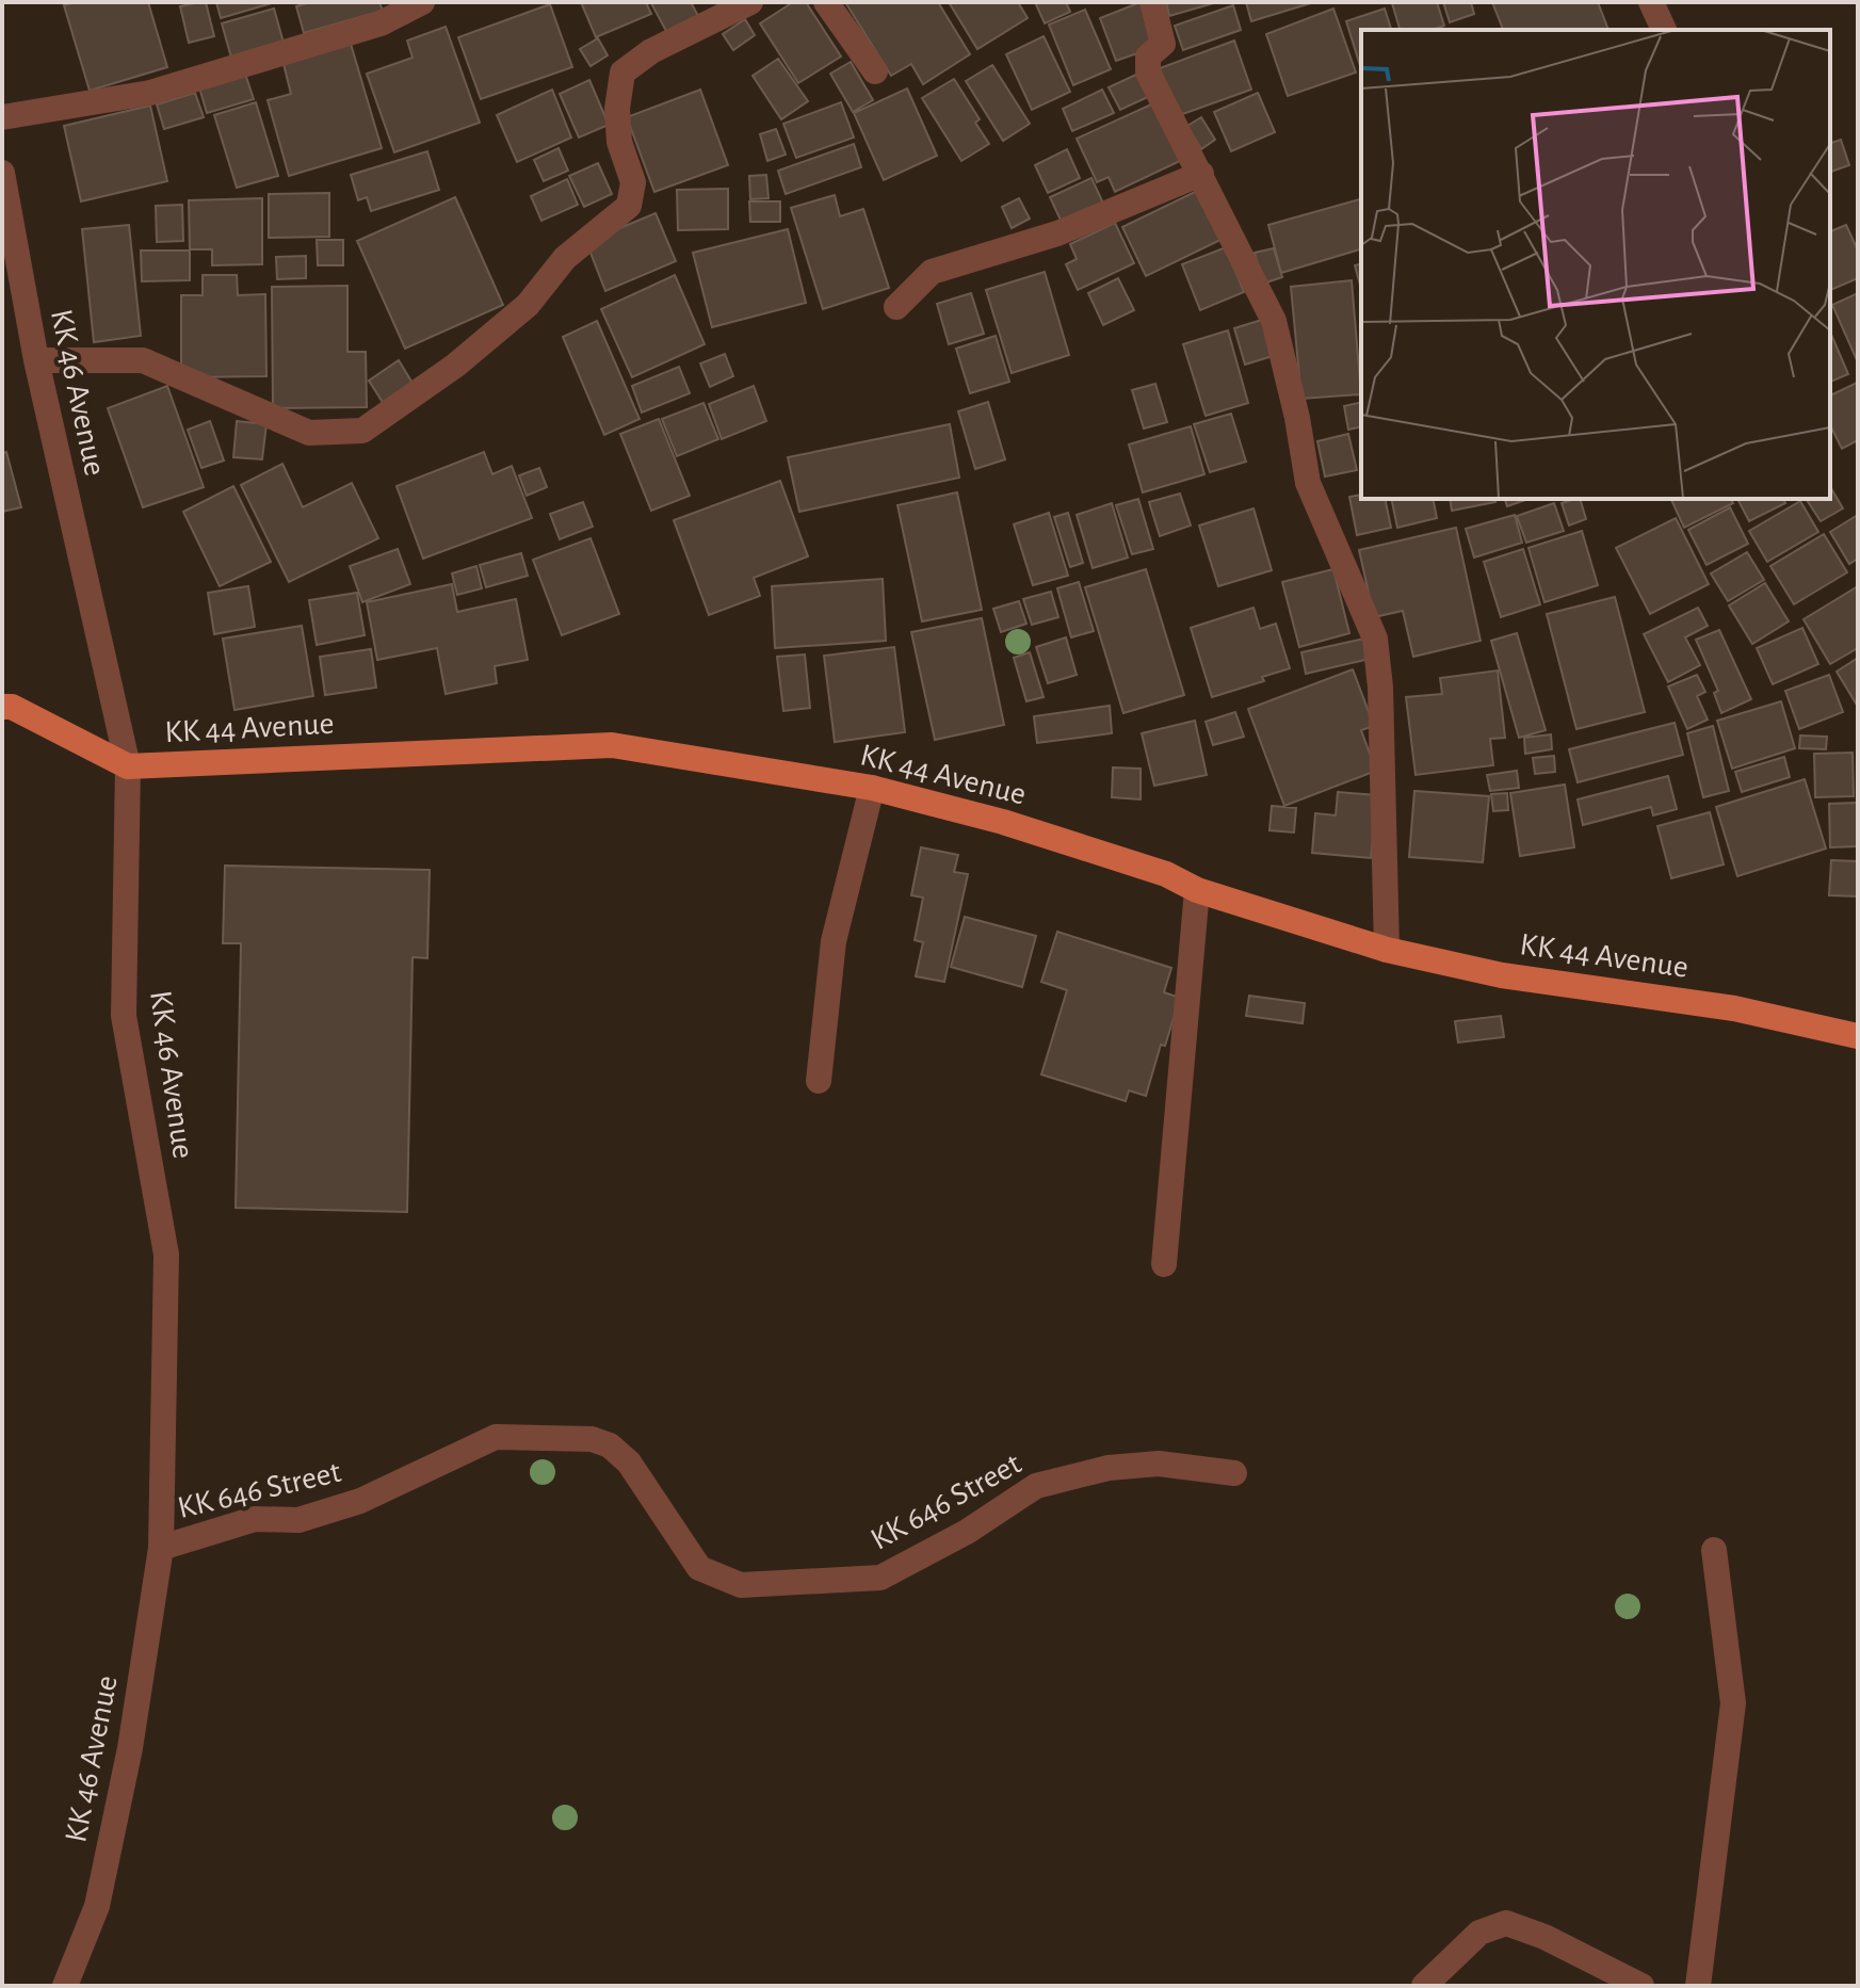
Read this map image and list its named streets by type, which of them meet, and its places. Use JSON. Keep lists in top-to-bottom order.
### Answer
{
  "streets": {
    "main road": ["KK 44 Avenue"],
    "street": ["KK 46 Avenue", "KK 646 Street"]
  },
  "crossings": [
    ["KK 46 Avenue", "KK 44 Avenue"],
    ["KK 46 Avenue", "KK 646 Street"]
  ]
}
